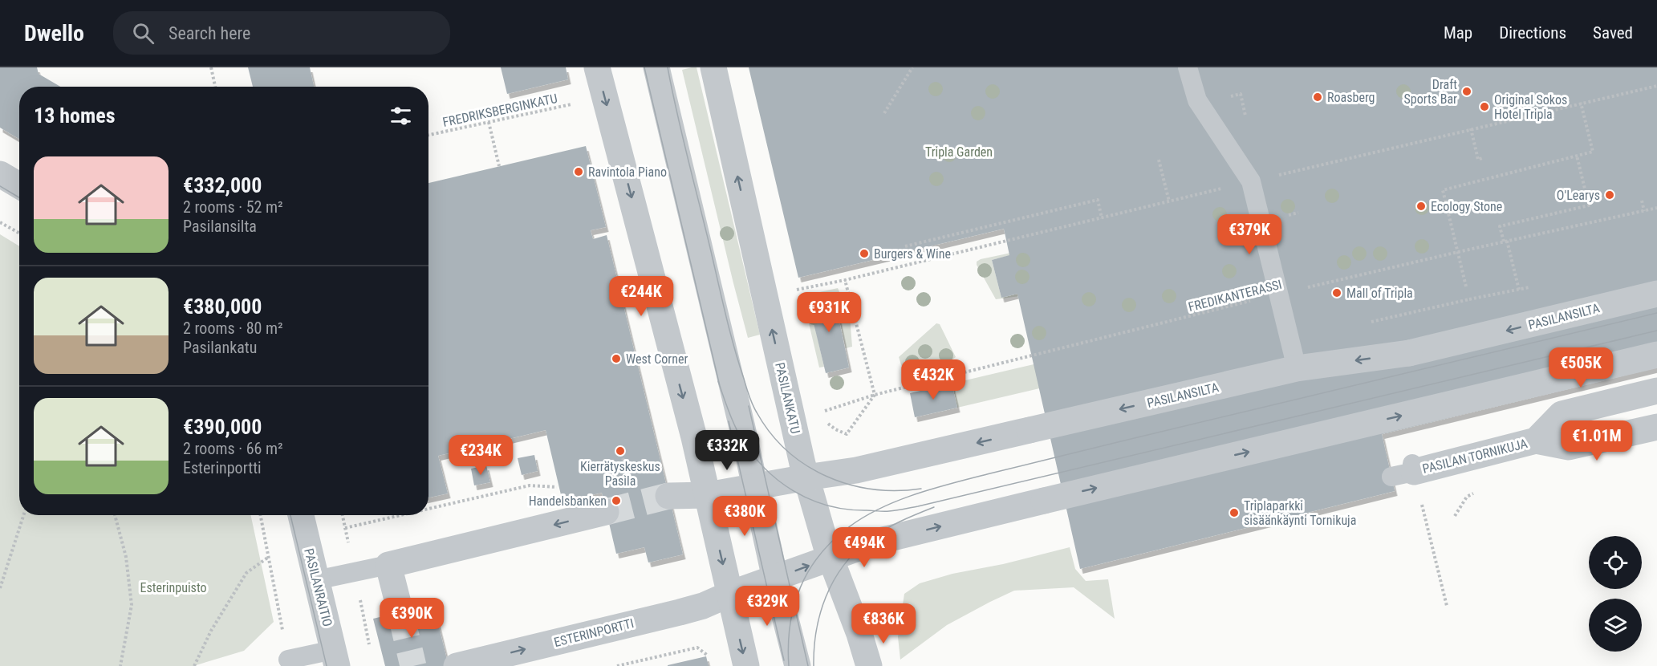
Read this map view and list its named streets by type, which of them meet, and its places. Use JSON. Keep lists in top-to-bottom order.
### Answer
{
  "streets": {
    "street": [
      "PASILANSILTA",
      "PASILANKATU",
      "PASILAN TORNIKUJA",
      "PASILANRAITIO",
      "ESTERINPORTTI"
    ],
    "path": ["FREDRIKSBERGINKATU", "FREDIKANTERASSI"]
  },
  "crossings": [
    ["PASILANSILTA", "PASILANKATU"],
    ["PASILANKATU", "ESTERINPORTTI"]
  ],
  "parks": ["Tripla Garden", "Esterinpuisto"],
  "places": [
    "Draft Sports Bar",
    "Roasberg",
    "Original Sokos Hotel Tripla",
    "Ravintola Piano",
    "O'Learys",
    "Ecology Stone",
    "Burgers & Wine",
    "Mall of Tripla",
    "West Corner",
    "Kierrätyskeskus Pasila",
    "Handelsbanken",
    "Triplaparkki sisäänkäynti Tornikuja"
  ],
  "page": {
    "header": "Dwello",
    "search": "Search here",
    "nav": ["Map", "Directions", "Saved"],
    "heading": "13 homes",
    "list": [
      {
        "name": "€332,000",
        "note": "2 rooms · 52 m² · Pasilansilta"
      },
      {
        "name": "€380,000",
        "note": "2 rooms · 80 m² · Pasilankatu"
      },
      {
        "name": "€390,000",
        "note": "2 rooms · 66 m² · Esterinportti"
      }
    ],
    "price": [
      "€379K",
      "€244K",
      "€931K",
      "€505K",
      "€432K",
      "€1.01M",
      "€332K",
      "€234K",
      "€380K",
      "€494K",
      "€329K",
      "€390K",
      "€836K"
    ]
  }
}
